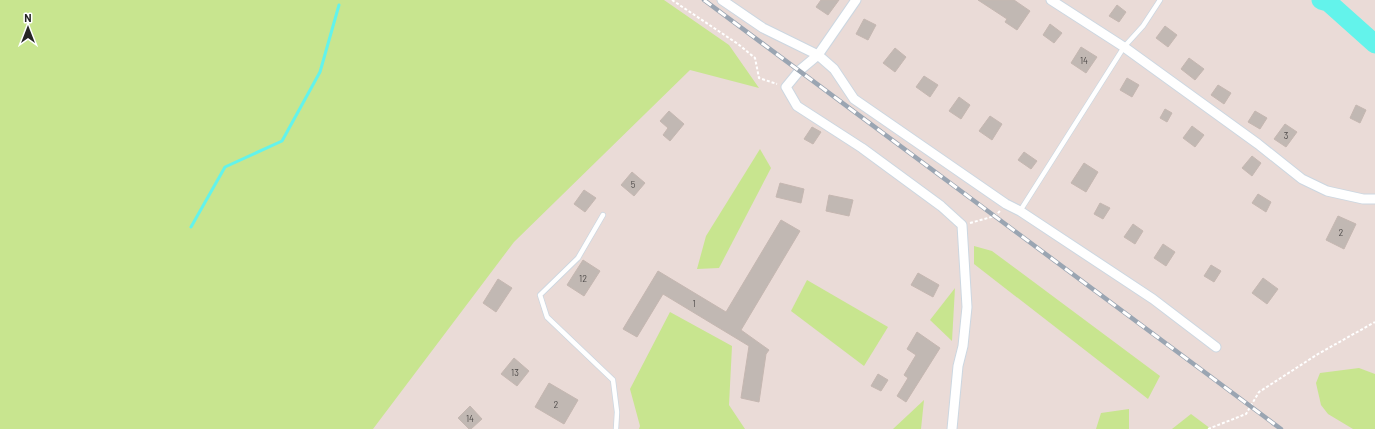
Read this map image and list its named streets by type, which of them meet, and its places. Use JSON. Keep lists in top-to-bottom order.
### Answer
{
  "house_numbers": [
    "14",
    "3",
    "5",
    "2",
    "12",
    "1",
    "13",
    "2",
    "14"
  ],
  "north": "top"
}
